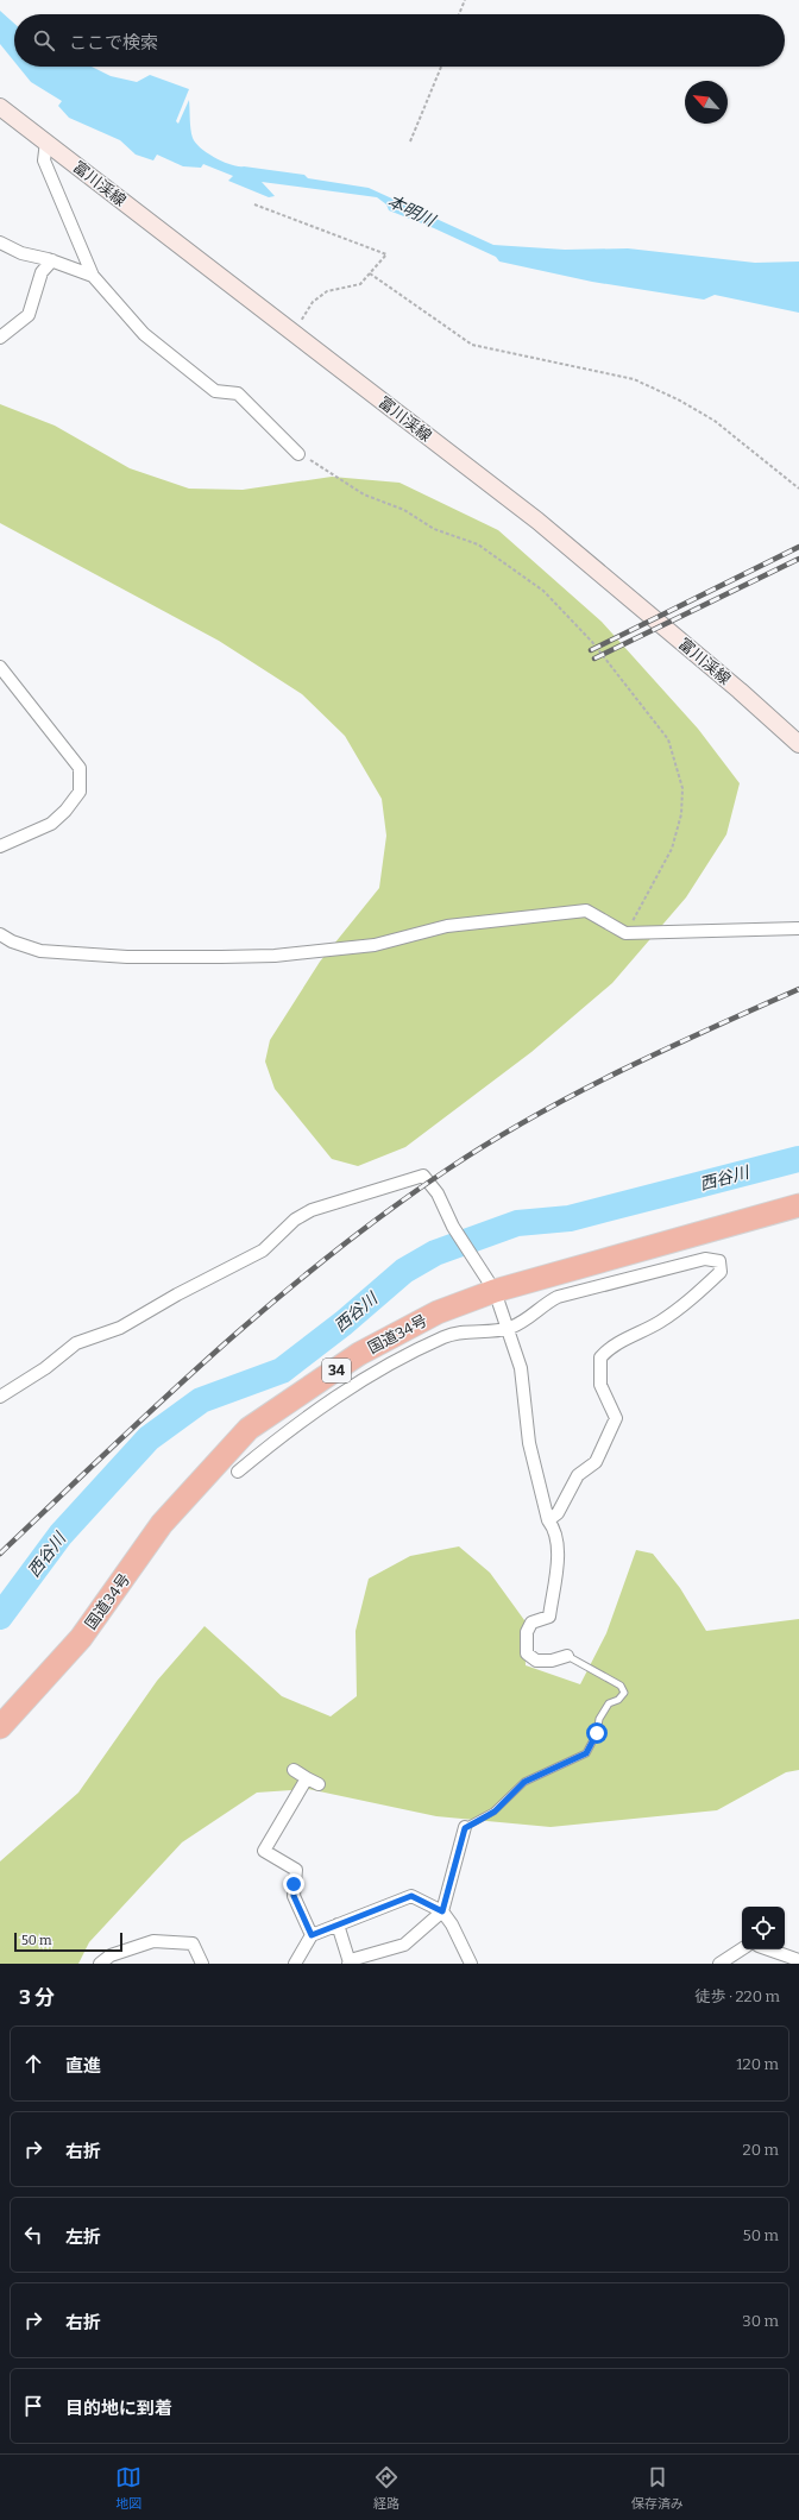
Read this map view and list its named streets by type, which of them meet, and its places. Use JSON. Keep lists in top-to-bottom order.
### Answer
{
  "streets": {
    "highway": ["国道34号", "34"],
    "main road": ["富川渓線"]
  },
  "water": ["本明川", "西谷川"],
  "scale_bar": "50 m",
  "north": "top left",
  "page": {
    "search": "ここで検索",
    "scale": "50 m",
    "heading": ["3 分", "徒歩 · 220 m"],
    "list": [
      ["直進", "120 m"],
      ["右折", "20 m"],
      ["左折", "50 m"],
      ["右折", "30 m"],
      "目的地に到着"
    ],
    "nav": ["地図", "経路", "保存済み"]
  }
}
